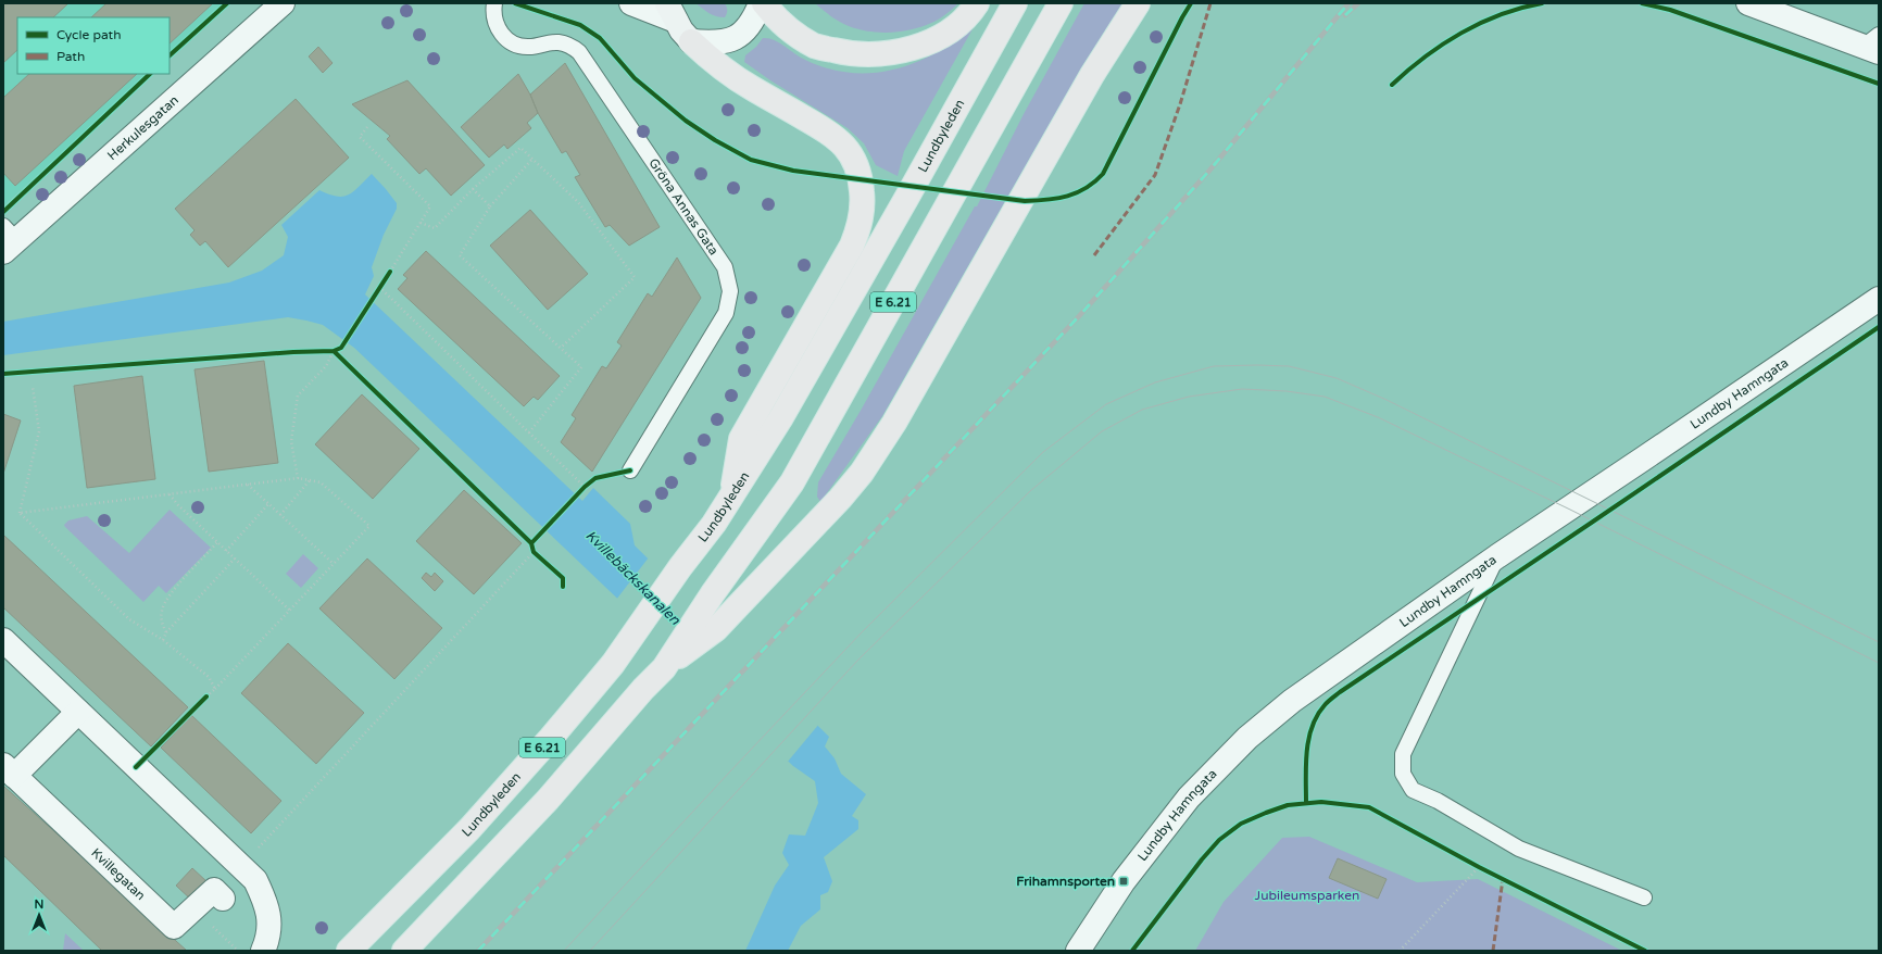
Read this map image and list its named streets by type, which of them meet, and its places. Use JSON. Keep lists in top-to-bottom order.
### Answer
{
  "streets": {
    "highway": ["Lundbyleden", "E 6.21"],
    "street": ["Herkulesgatan", "Lundby Hamngata", "Kvillegatan"],
    "lane": ["Gröna Annas Gata"]
  },
  "water": ["Kvillebäckskanalen"],
  "parks": ["Jubileumsparken"],
  "places": {
    "transit": ["Frihamnsporten"]
  },
  "legend": ["Cycle path", "Path"],
  "north": "top"
}
